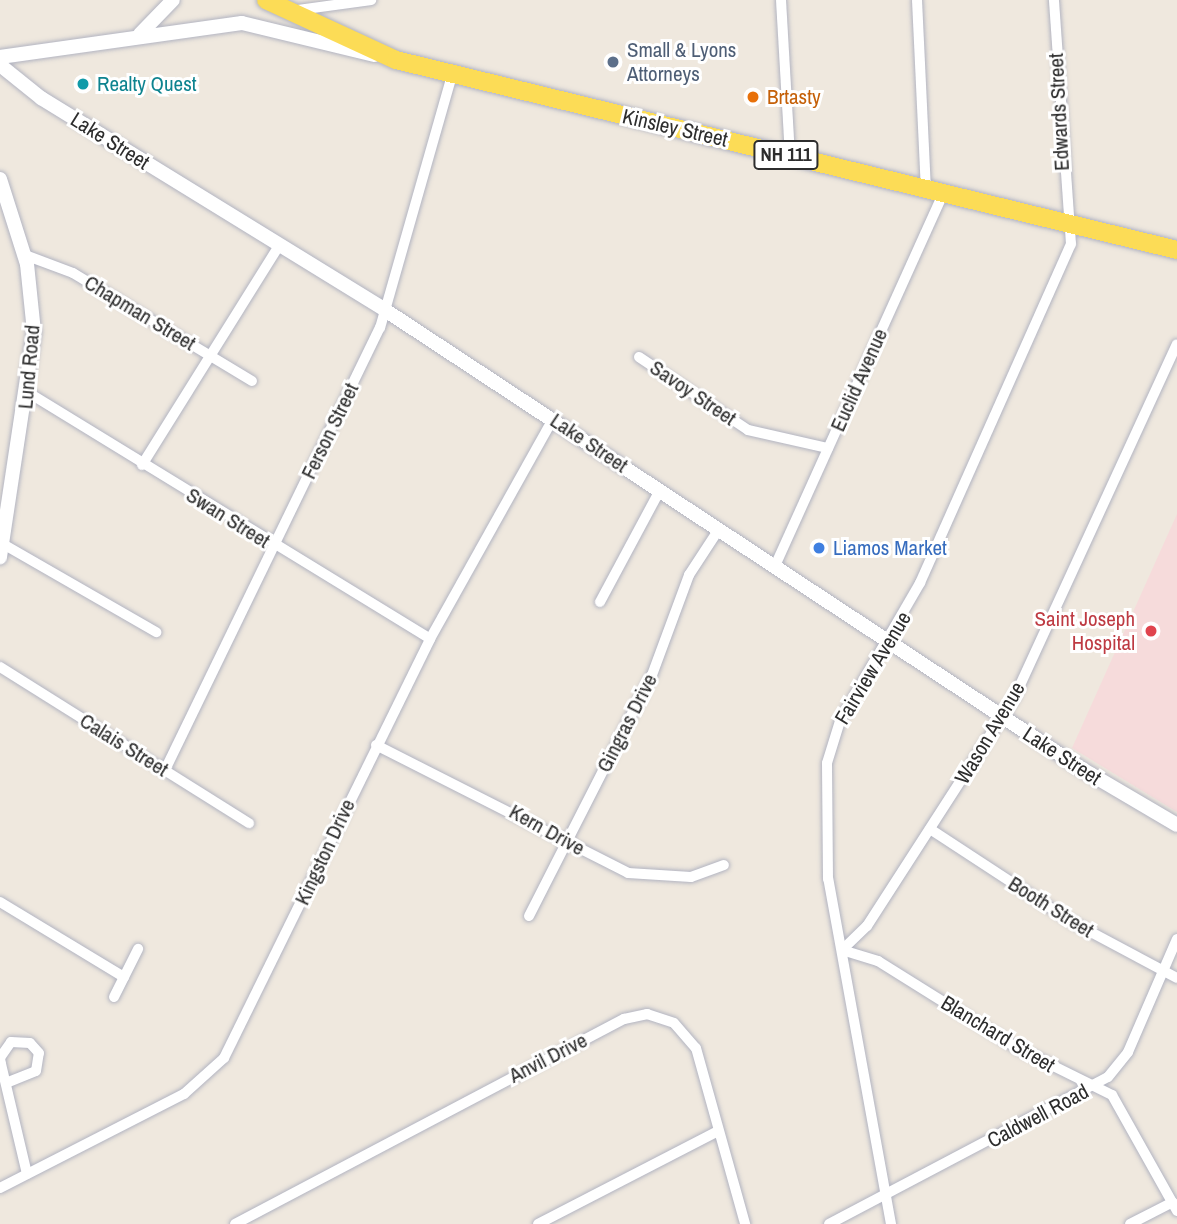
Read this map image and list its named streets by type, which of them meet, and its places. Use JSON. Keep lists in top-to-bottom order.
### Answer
{
  "streets": {
    "main road": ["Kinsley Street", "NH 111"],
    "street": [
      "Edwards Street",
      "Lake Street",
      "Chapman Street",
      "Lund Road",
      "Euclid Avenue",
      "Savoy Street",
      "Ferson Street",
      "Swan Street",
      "Fairview Avenue",
      "Gingras Drive",
      "Wason Avenue",
      "Calais Street",
      "Kern Drive",
      "Kingston Drive",
      "Booth Street",
      "Blanchard Street",
      "Anvil Drive",
      "Caldwell Road"
    ]
  },
  "crossings": [
    ["Edwards Street", "Kinsley Street"],
    ["Edwards Street", "Fairview Avenue"],
    ["Kinsley Street", "NH 111"],
    ["Kinsley Street", "Euclid Avenue"],
    ["Kinsley Street", "Ferson Street"],
    ["Kinsley Street", "Fairview Avenue"],
    ["Lake Street", "Euclid Avenue"],
    ["Lake Street", "Ferson Street"],
    ["Lake Street", "Fairview Avenue"],
    ["Lake Street", "Gingras Drive"],
    ["Lake Street", "Wason Avenue"],
    ["Lake Street", "Kingston Drive"],
    ["Chapman Street", "Lund Road"],
    ["Lund Road", "Swan Street"],
    ["Euclid Avenue", "Savoy Street"],
    ["Ferson Street", "Swan Street"],
    ["Ferson Street", "Calais Street"],
    ["Swan Street", "Kingston Drive"],
    ["Fairview Avenue", "Wason Avenue"],
    ["Fairview Avenue", "Blanchard Street"],
    ["Fairview Avenue", "Caldwell Road"],
    ["Gingras Drive", "Kern Drive"],
    ["Wason Avenue", "Booth Street"],
    ["Wason Avenue", "Blanchard Street"],
    ["Kern Drive", "Kingston Drive"],
    ["Booth Street", "Caldwell Road"],
    ["Blanchard Street", "Caldwell Road"]
  ],
  "places": [
    "Small & Lyons Attorneys",
    "Realty Quest",
    "Brtasty",
    "Liamos Market",
    "Saint Joseph Hospital"
  ]
}
